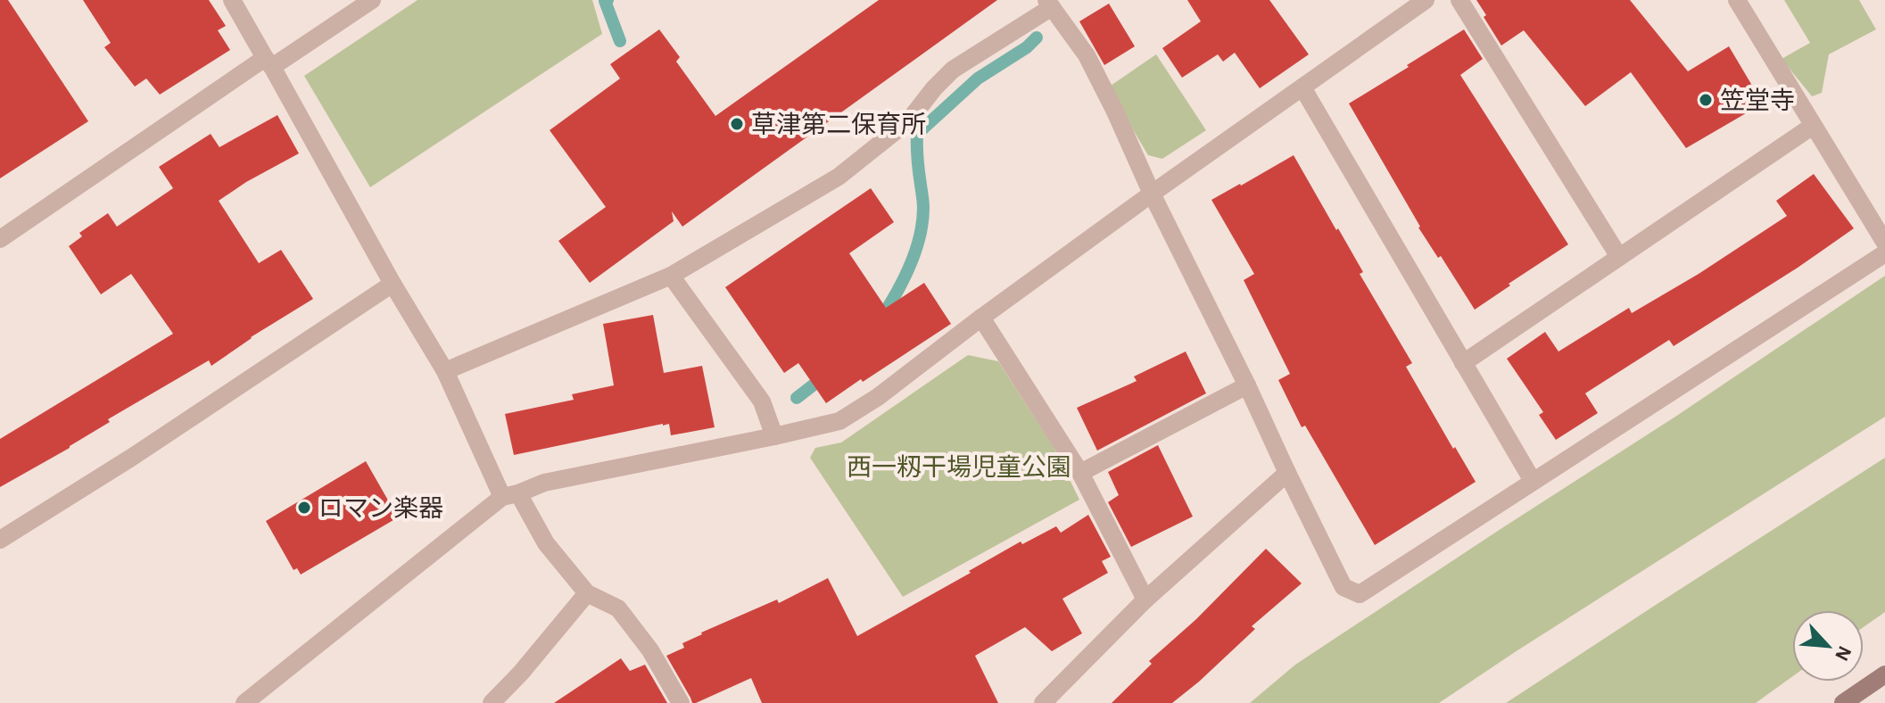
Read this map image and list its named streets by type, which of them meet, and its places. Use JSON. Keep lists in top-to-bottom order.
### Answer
{
  "parks": ["西一籾干場児童公園"],
  "places": ["笠堂寺", "草津第二保育所", "ロマン楽器"],
  "north": "bottom right"
}
